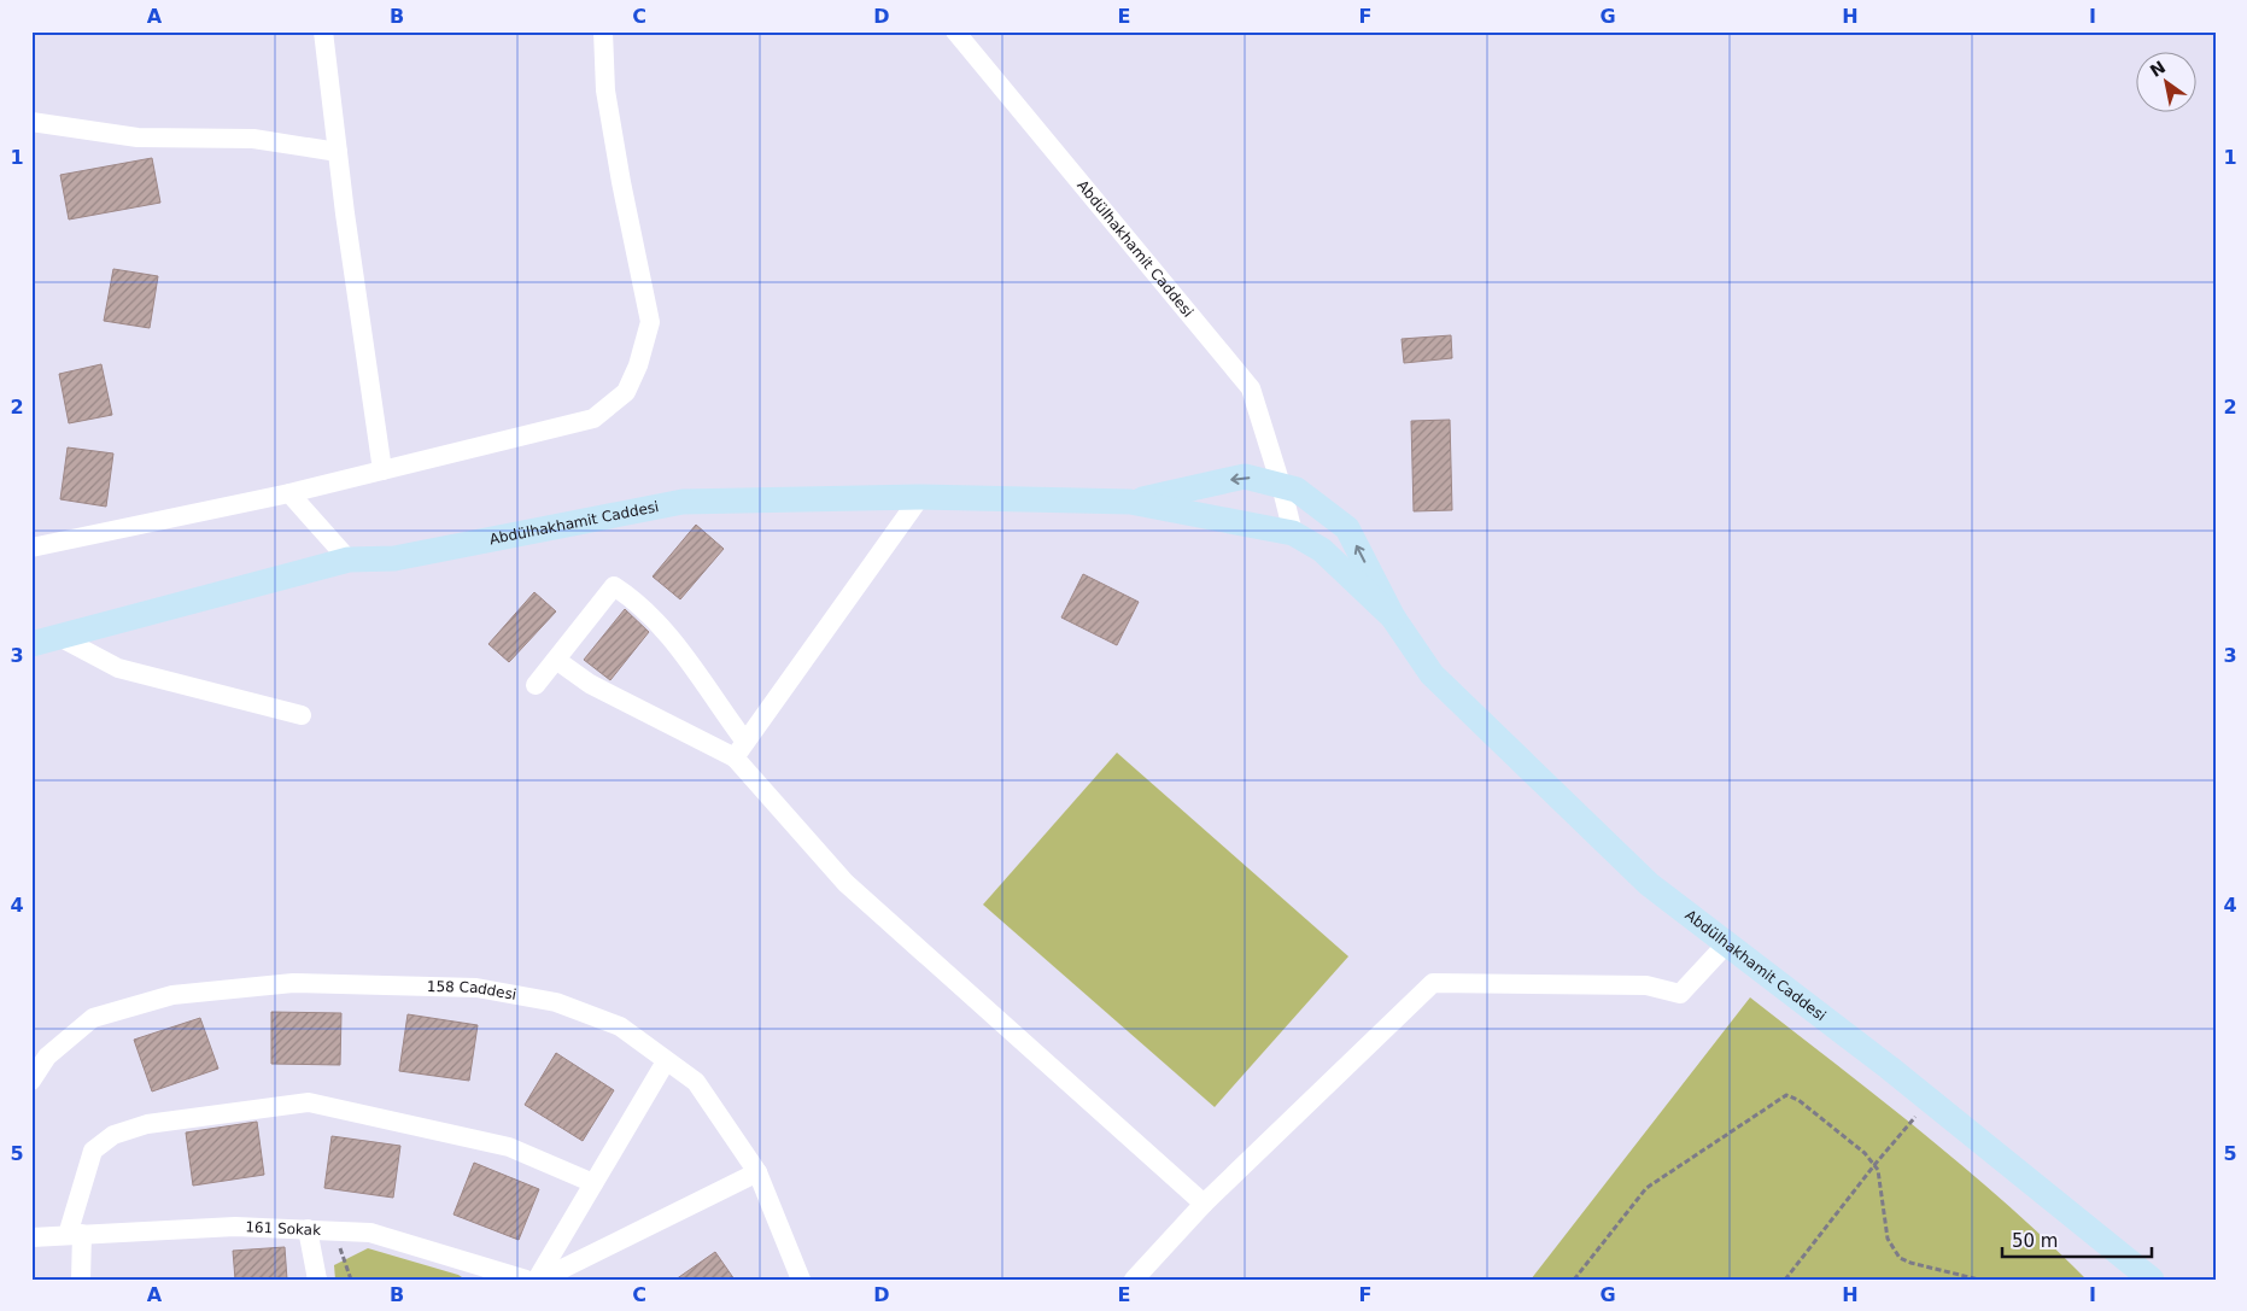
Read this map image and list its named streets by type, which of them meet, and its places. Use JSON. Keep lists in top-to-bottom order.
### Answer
{
  "streets": {
    "main road": ["Abdülhakhamit Caddesi"],
    "street": ["158 Caddesi", "161 Sokak"]
  },
  "scale_bar": "50 m",
  "north": "top left",
  "grid": {
    "columns": [
      "A",
      "B",
      "C",
      "D",
      "E",
      "F",
      "G",
      "H",
      "I"
    ],
    "rows": [
      "1",
      "2",
      "3",
      "4",
      "5"
    ]
  }
}
